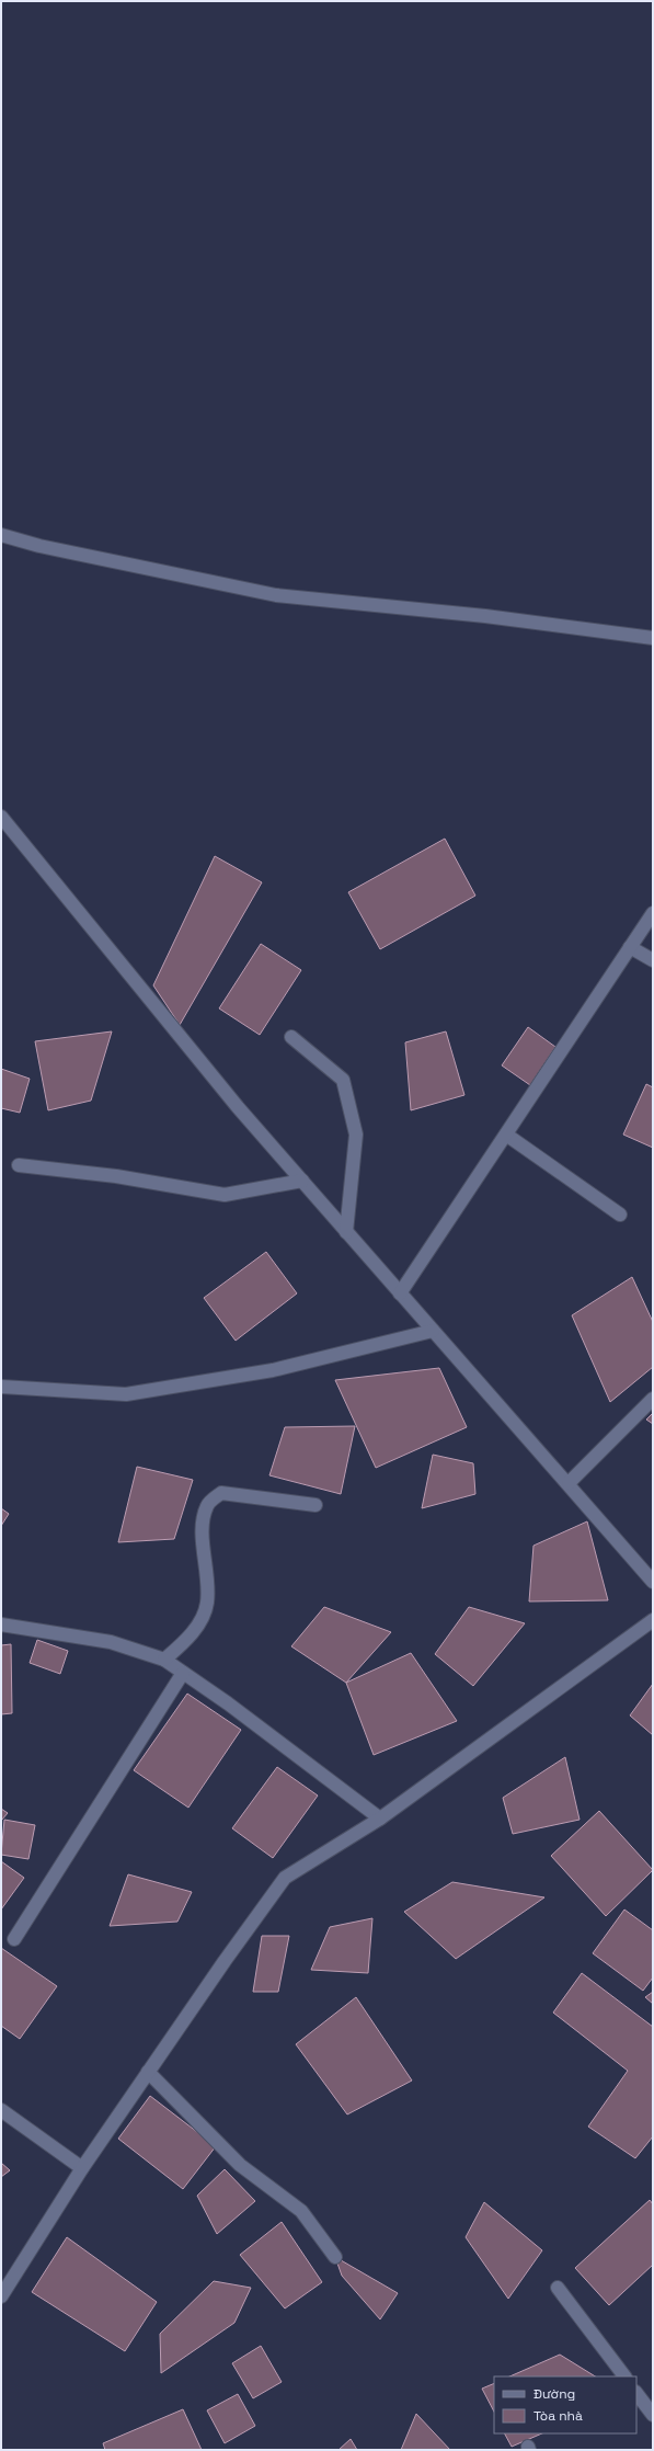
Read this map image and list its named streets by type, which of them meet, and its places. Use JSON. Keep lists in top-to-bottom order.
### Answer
{
  "legend": ["Đường", "Tòa nhà"]
}
